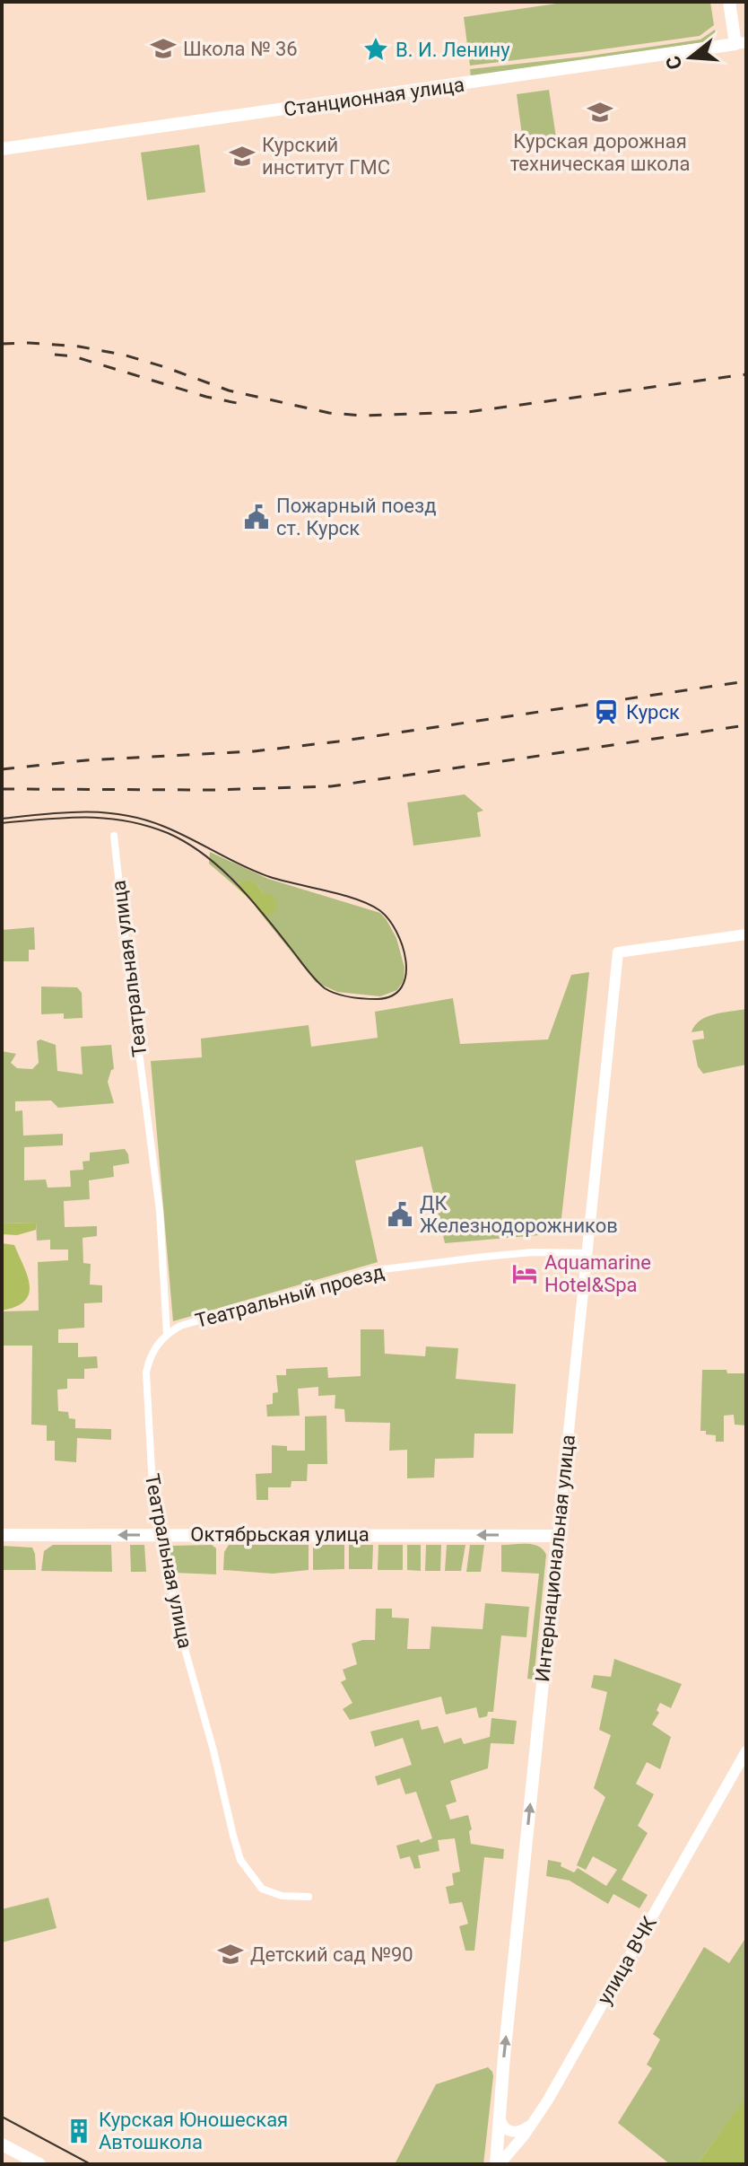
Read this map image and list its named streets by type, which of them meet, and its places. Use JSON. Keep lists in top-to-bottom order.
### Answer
{
  "streets": {
    "main road": [
      "Станционная улица",
      "Октябрьская улица",
      "Интернациональная улица",
      "улица ВЧК"
    ],
    "street": ["Театральная улица", "Театральный проезд"]
  },
  "crossings": [
    ["Театральная улица", "Театральный проезд"],
    ["Театральная улица", "Октябрьская улица"],
    ["Театральный проезд", "Интернациональная улица"],
    ["Октябрьская улица", "Интернациональная улица"],
    ["Интернациональная улица", "улица ВЧК"]
  ],
  "one_way": ["Октябрьская улица", "Интернациональная улица"],
  "places": {
    "school or university": [
      "Школа № 36",
      "Курская дорожная техническая школа",
      "Курский институт ГМС",
      "Детский сад №90"
    ],
    "place": ["В. И. Ленину"],
    "public building": ["Пожарный поезд ст. Курск", "ДК Железнодорожников"],
    "station": ["Курск"],
    "hotel": ["Aquamarine Hotel&Spa"],
    "building": ["Курская Юношеская Автошкола"]
  },
  "north": "left"
}
